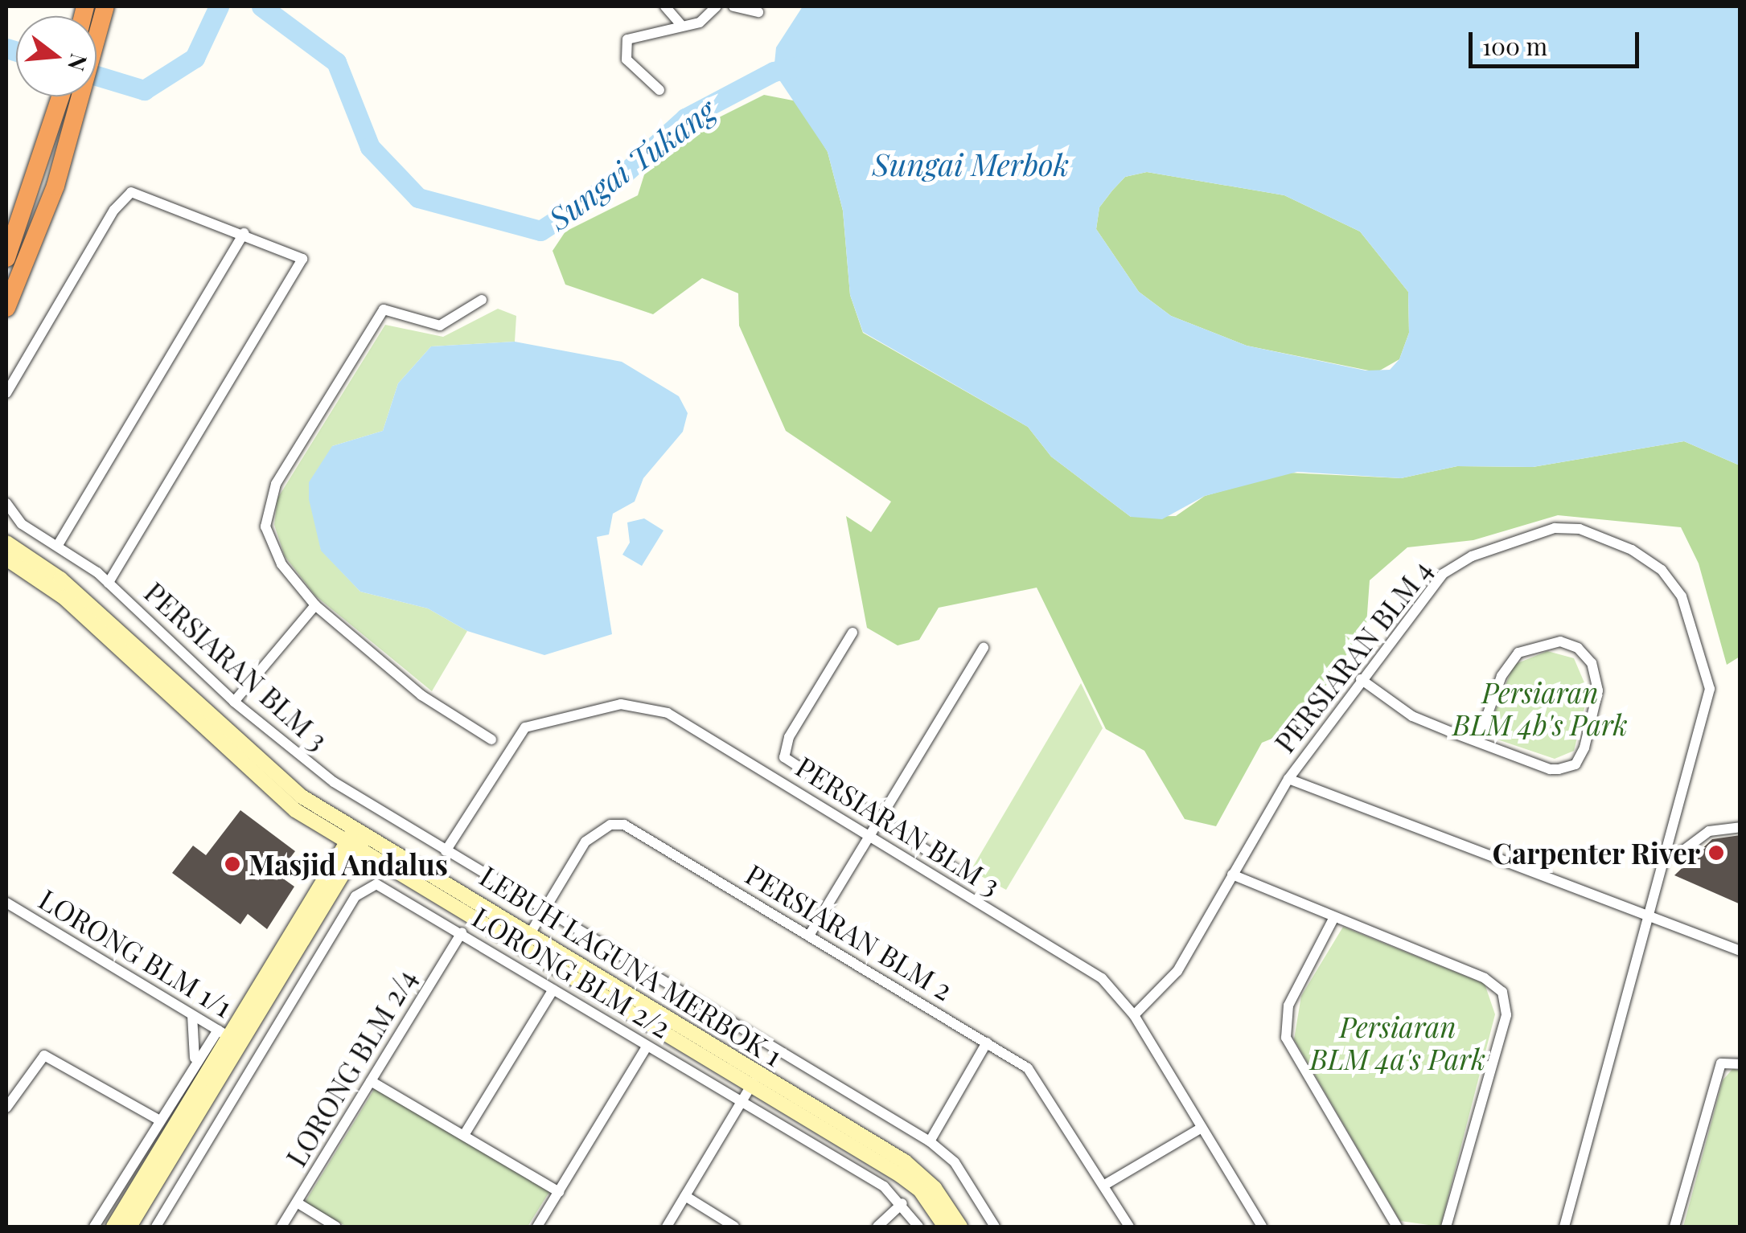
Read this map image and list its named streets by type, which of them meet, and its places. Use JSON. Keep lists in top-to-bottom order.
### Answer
{
  "streets": {
    "street": [
      "PERSIARAN BLM 4",
      "PERSIARAN BLM 3",
      "PERSIARAN BLM 2",
      "LORONG BLM 1/1",
      "LEBUH LAGUNA MERBOK 1",
      "LORONG BLM 2/2",
      "LORONG BLM 2/4"
    ]
  },
  "crossings": [
    ["PERSIARAN BLM 4", "PERSIARAN BLM 3"],
    ["PERSIARAN BLM 3", "PERSIARAN BLM 2"],
    ["PERSIARAN BLM 2", "LEBUH LAGUNA MERBOK 1"],
    ["LORONG BLM 2/2", "LORONG BLM 2/4"]
  ],
  "water": ["Sungai Tukang", "Sungai Merbok"],
  "parks": ["Persiaran BLM 4b's Park", "Persiaran BLM 4a's Park"],
  "places": ["Carpenter River", "Masjid Andalus"],
  "scale_bar": "100 m",
  "north": "right"
}
